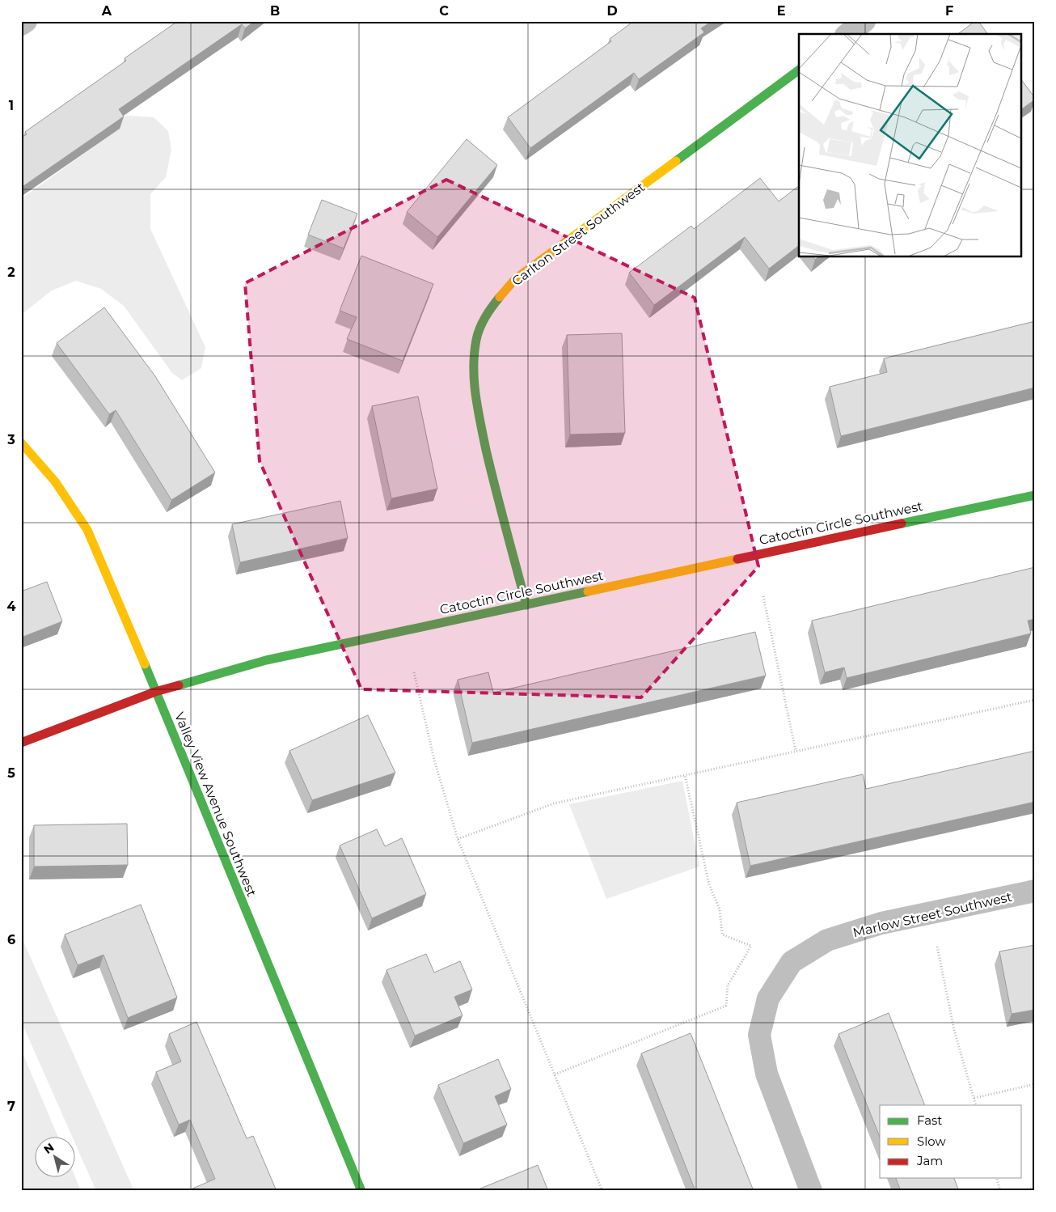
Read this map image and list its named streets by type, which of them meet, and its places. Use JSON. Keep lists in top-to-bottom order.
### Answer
{
  "streets": {
    "street": [
      "Carlton Street Southwest",
      "Catoctin Circle Southwest",
      "Valley View Avenue Southwest",
      "Marlow Street Southwest"
    ]
  },
  "crossings": [
    ["Carlton Street Southwest", "Catoctin Circle Southwest"],
    ["Catoctin Circle Southwest", "Valley View Avenue Southwest"]
  ],
  "legend": ["Fast", "Slow", "Jam"],
  "north": "top left",
  "grid": {
    "columns": [
      "A",
      "B",
      "C",
      "D",
      "E",
      "F"
    ],
    "rows": [
      "1",
      "2",
      "3",
      "4",
      "5",
      "6",
      "7"
    ]
  }
}
